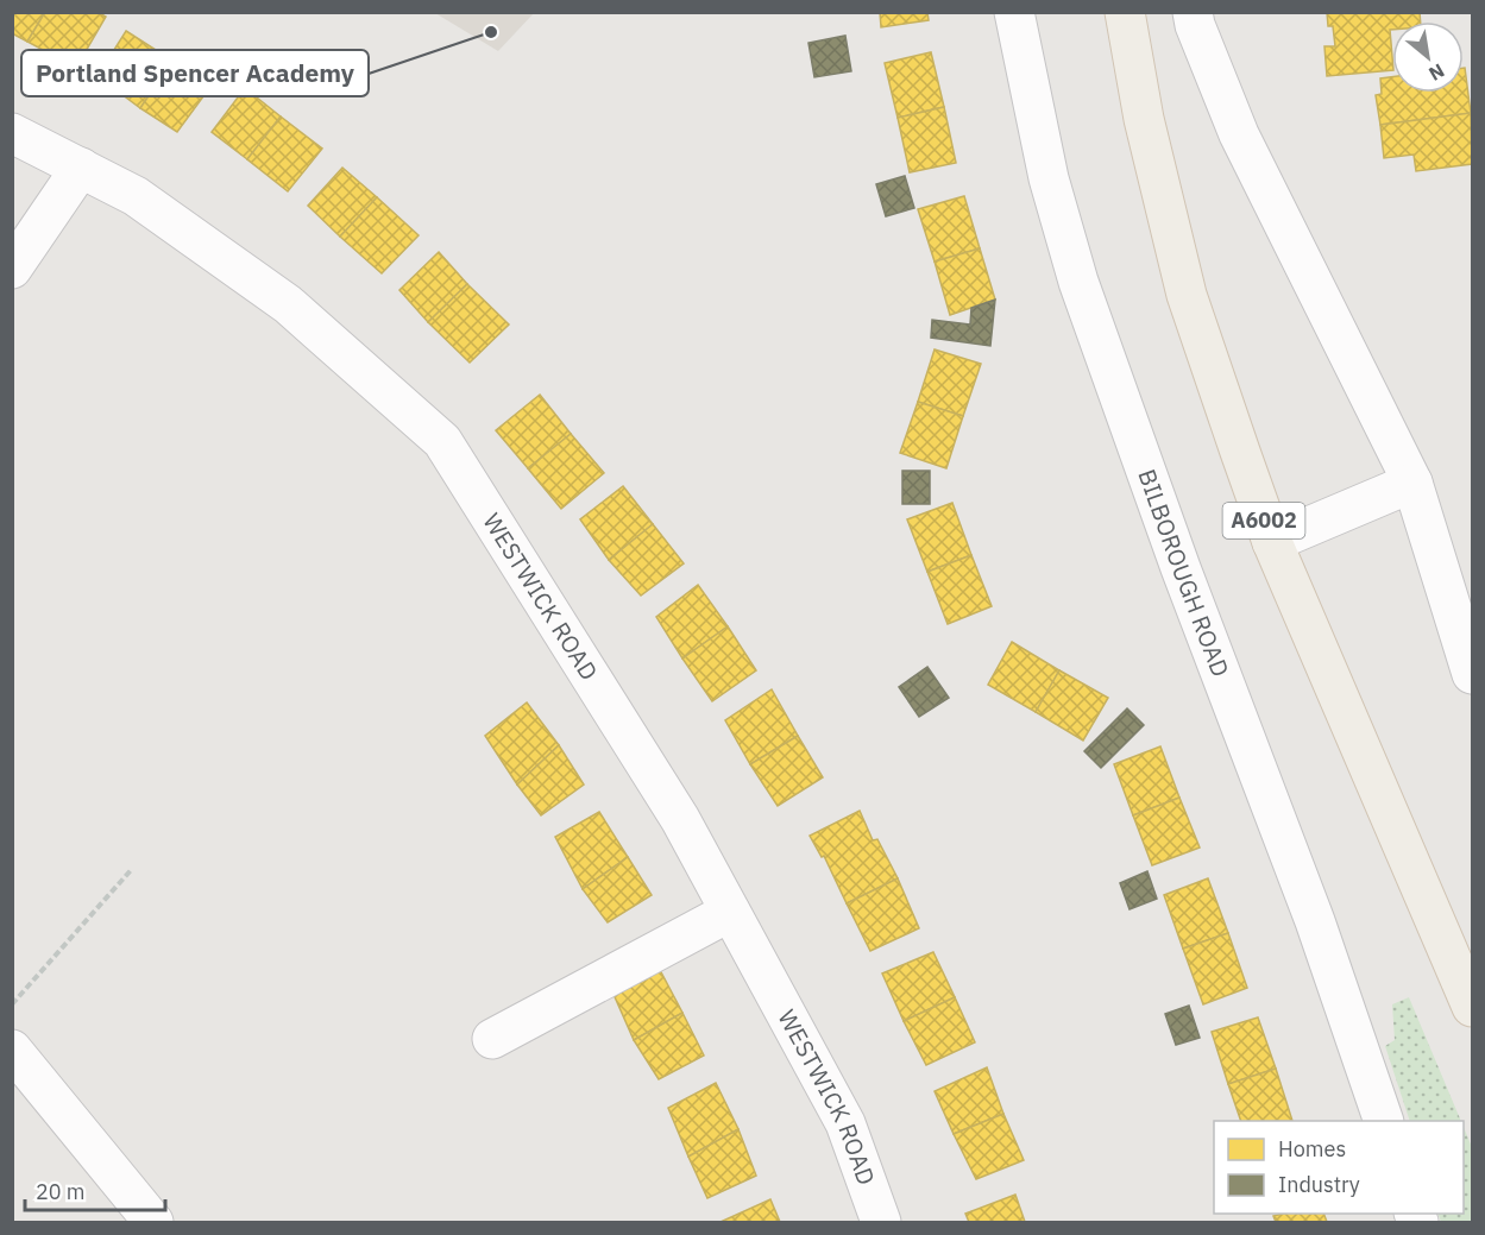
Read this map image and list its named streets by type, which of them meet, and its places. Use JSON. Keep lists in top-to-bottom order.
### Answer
{
  "streets": {
    "main road": ["A6002"],
    "street": ["BILBOROUGH ROAD", "WESTWICK ROAD"]
  },
  "places": ["Portland Spencer Academy"],
  "legend": ["Homes", "Industry"],
  "scale_bar": "20 m",
  "north": "bottom right"
}
